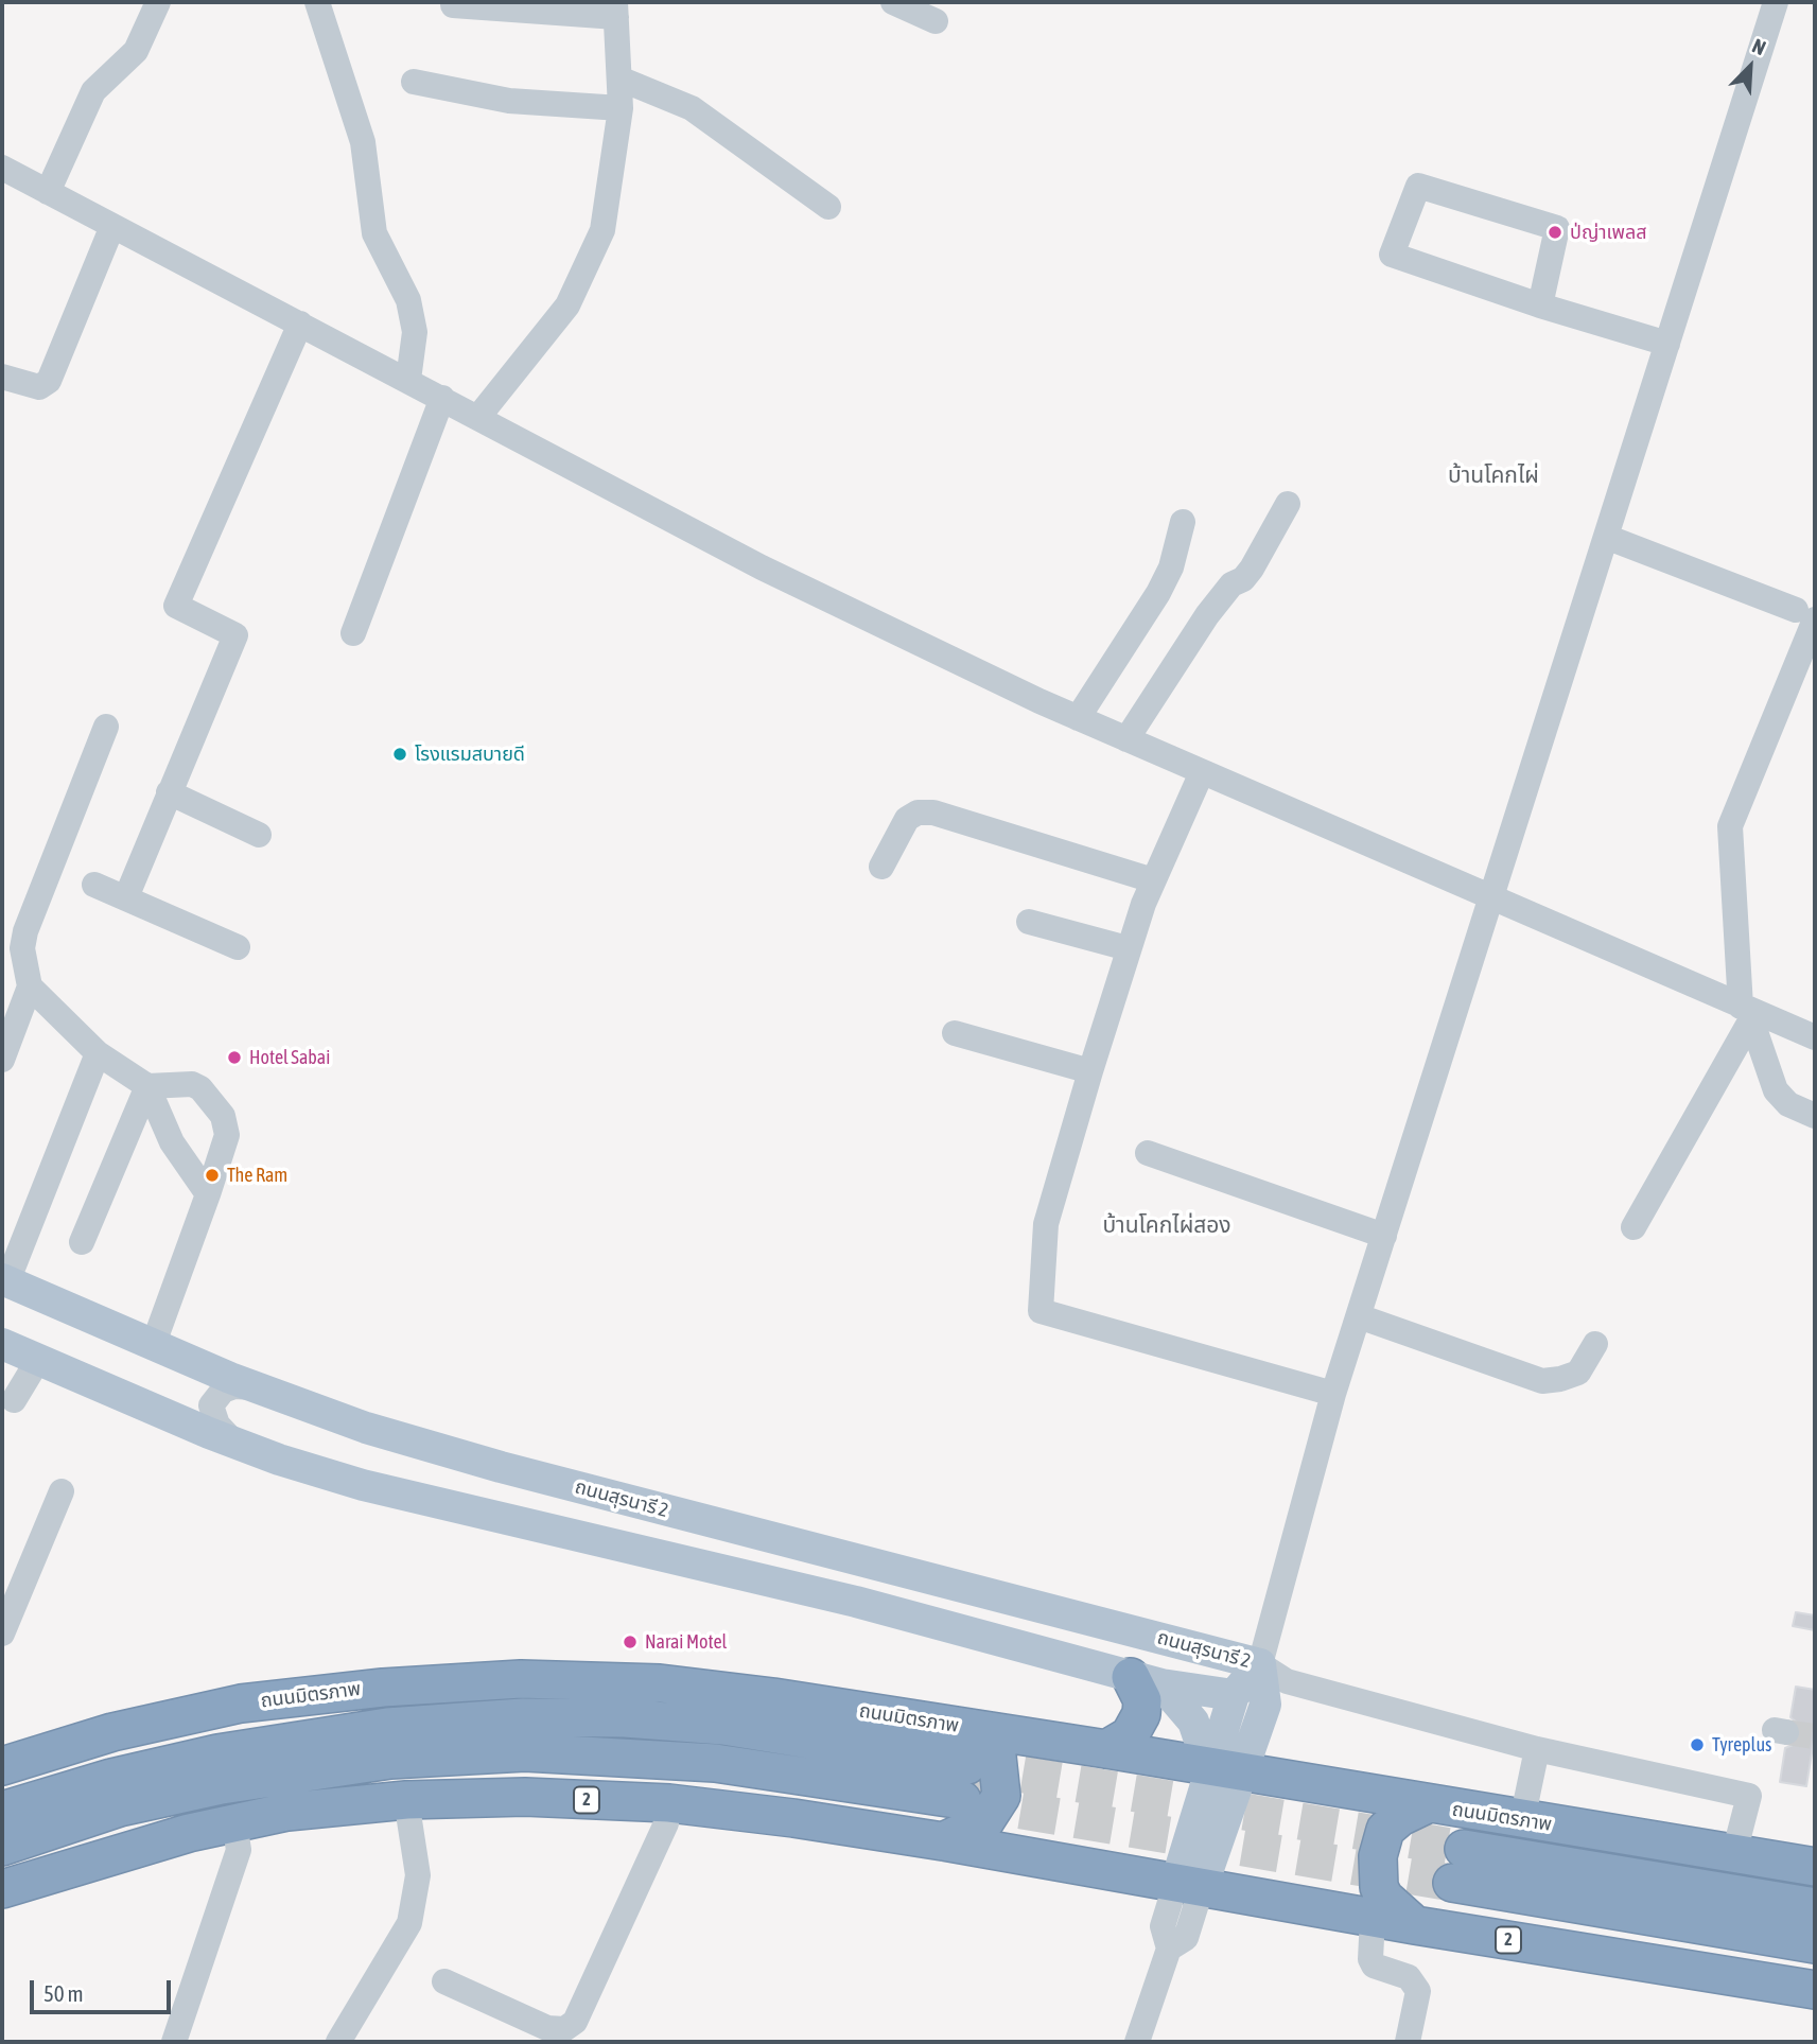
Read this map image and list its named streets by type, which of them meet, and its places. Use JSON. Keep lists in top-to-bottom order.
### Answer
{
  "streets": {
    "highway": ["ถนนมิตรภาพ", "2"],
    "main road": ["ถนนสุรนารี 2"]
  },
  "districts": ["บ้านโคกไผ่", "บ้านโคกไผ่สอง"],
  "places": [
    "ป่ญ่าเพลส",
    "โรงแรมสบายดี",
    "Hotel Sabai",
    "The Ram",
    "Narai Motel",
    "Tyreplus"
  ],
  "scale_bar": "50 m",
  "north": "top right"
}
